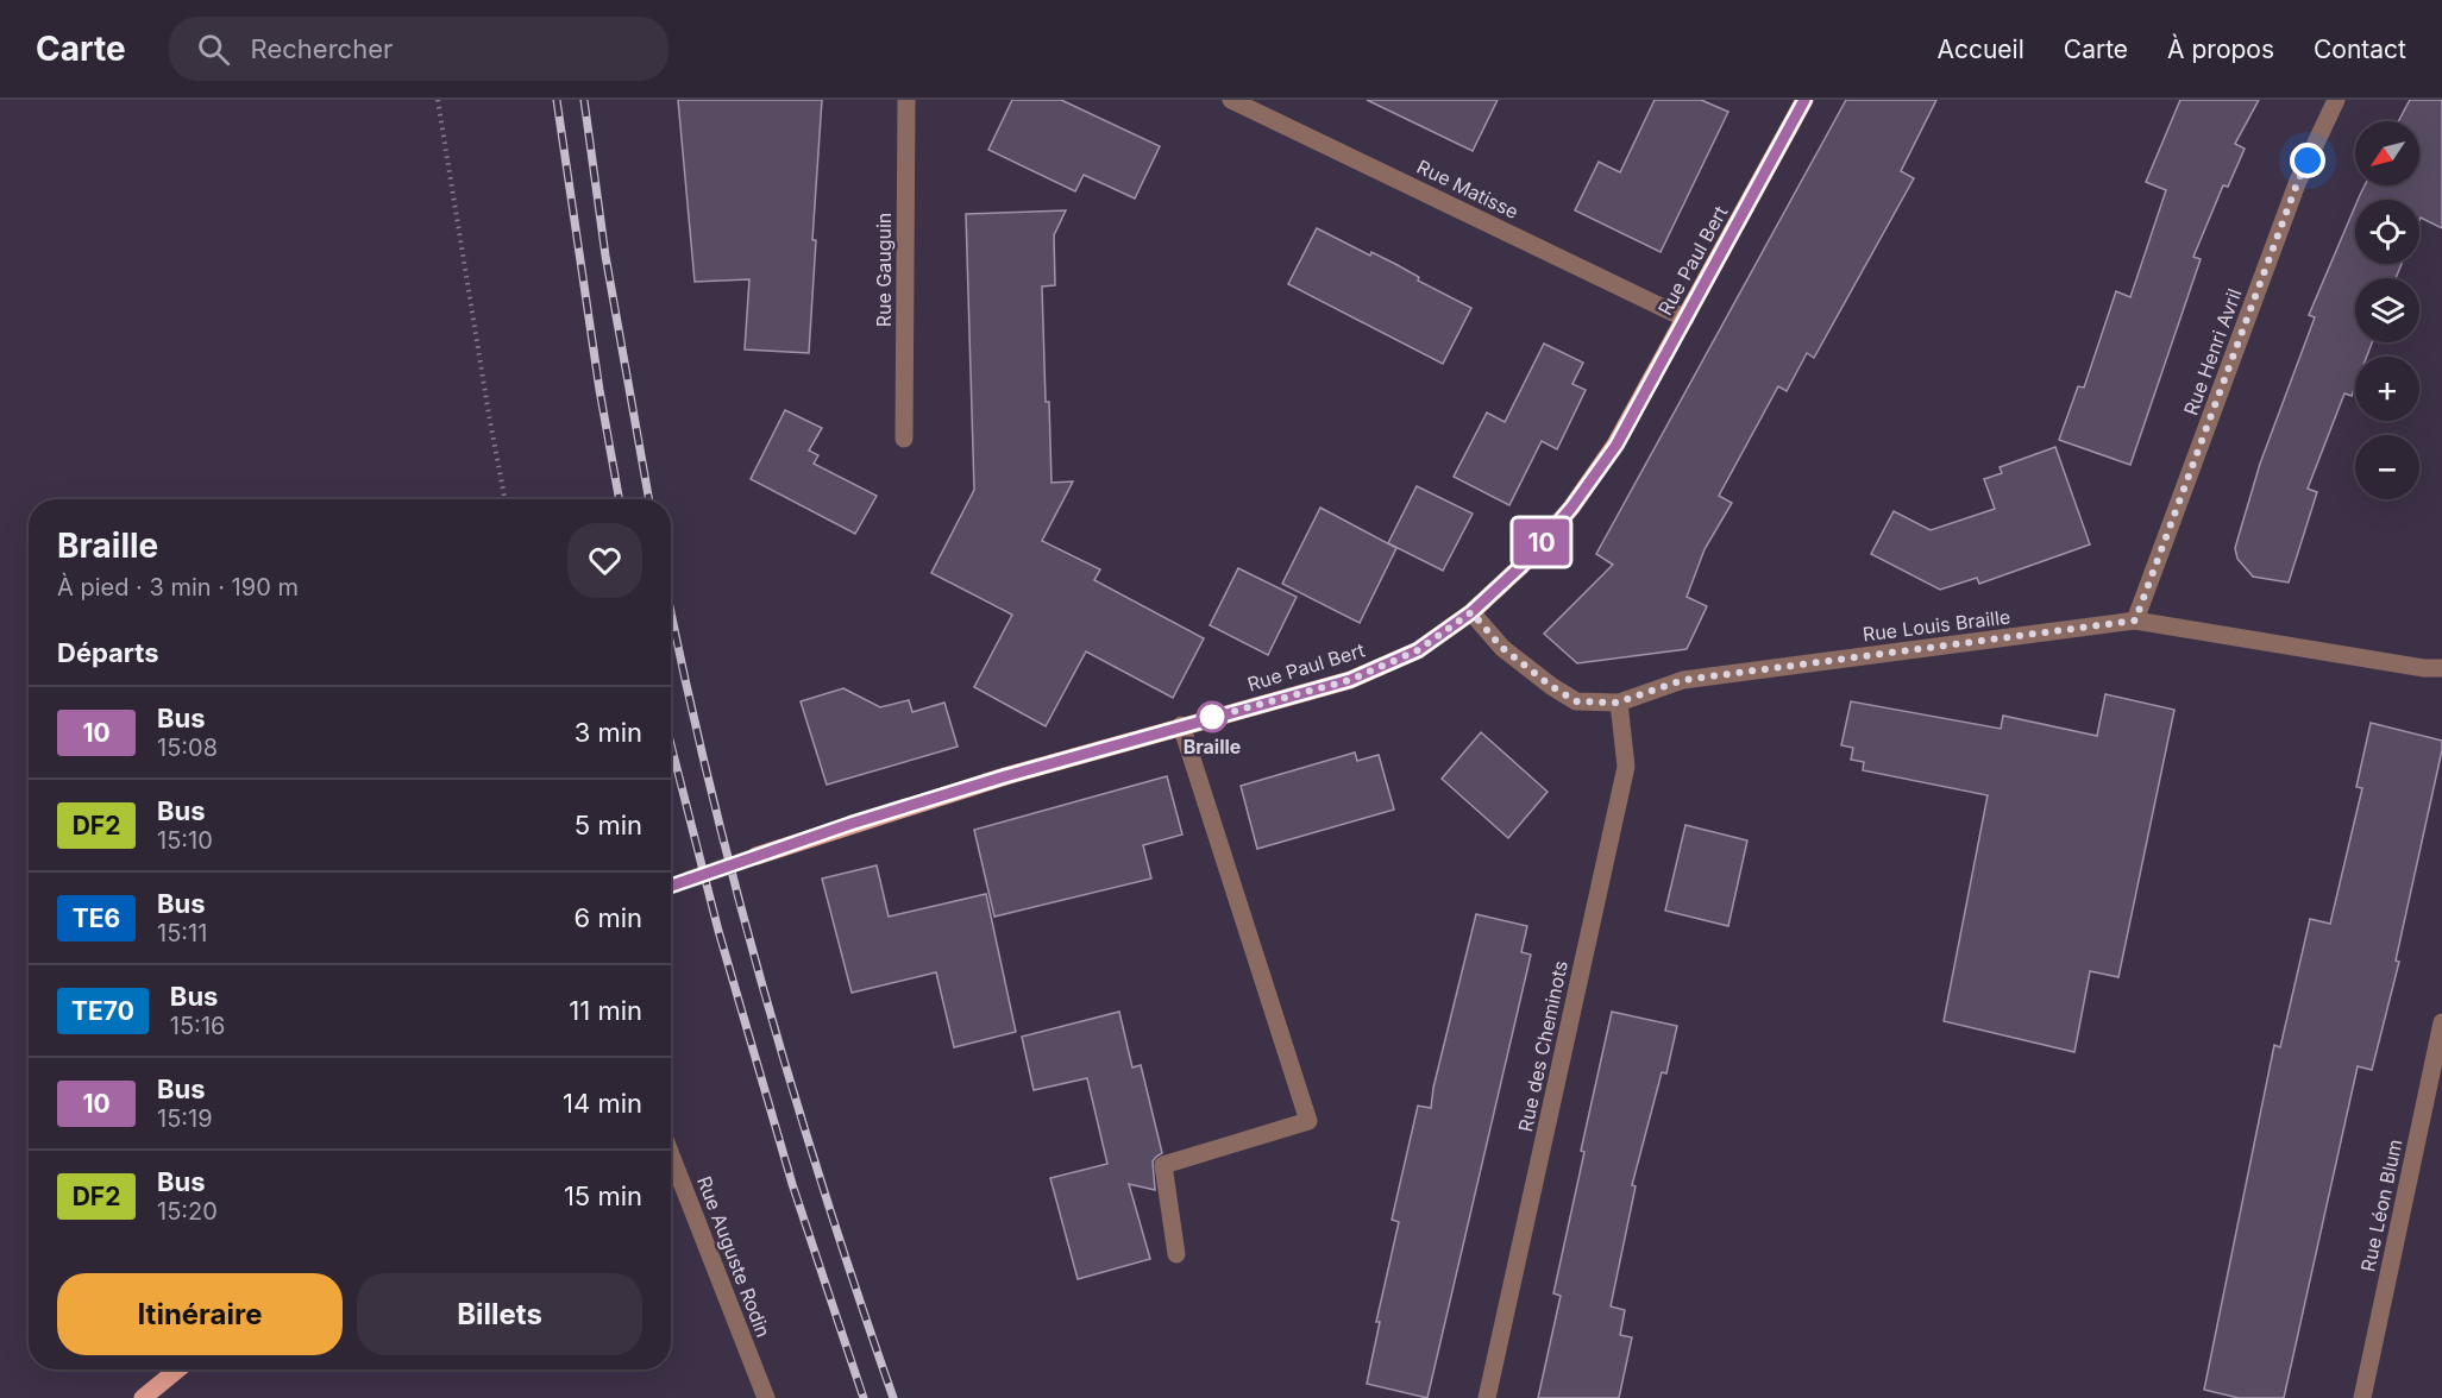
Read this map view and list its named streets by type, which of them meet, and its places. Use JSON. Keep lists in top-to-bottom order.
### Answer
{
  "streets": {
    "main road": ["Rue Paul Bert"],
    "street": [
      "Rue Matisse",
      "Rue Gauguin",
      "Rue Henri Avril",
      "Rue Louis Braille",
      "Rue des Cheminots",
      "Rue Léon Blum",
      "Rue Auguste Rodin"
    ]
  },
  "crossings": [
    ["Rue Matisse", "Rue Paul Bert"],
    ["Rue Paul Bert", "Rue Louis Braille"],
    ["Rue Henri Avril", "Rue Louis Braille"],
    ["Rue Louis Braille", "Rue des Cheminots"]
  ],
  "places": ["Braille"],
  "lines": ["bus line 10"],
  "north": "bottom left",
  "page": {
    "header": "Carte",
    "search": "Rechercher",
    "nav": [
      "Accueil",
      "Carte",
      "À propos",
      "Contact"
    ],
    "on_map": "10",
    "map_buttons": ["+", "−"],
    "heading": [
      ["Braille", "À pied · 3 min · 190 m"],
      "Départs"
    ],
    "list": [
      {
        "mark": "10",
        "name": "Bus",
        "note": "15:08",
        "value": "3 min"
      },
      {
        "mark": "DF2",
        "name": "Bus",
        "note": "15:10",
        "value": "5 min"
      },
      {
        "mark": "TE6",
        "name": "Bus",
        "note": "15:11",
        "value": "6 min"
      },
      {
        "mark": "TE70",
        "name": "Bus",
        "note": "15:16",
        "value": "11 min"
      },
      {
        "mark": "10",
        "name": "Bus",
        "note": "15:19",
        "value": "14 min"
      },
      {
        "mark": "DF2",
        "name": "Bus",
        "note": "15:20",
        "value": "15 min"
      }
    ],
    "buttons": ["Itinéraire", "Billets"]
  }
}
